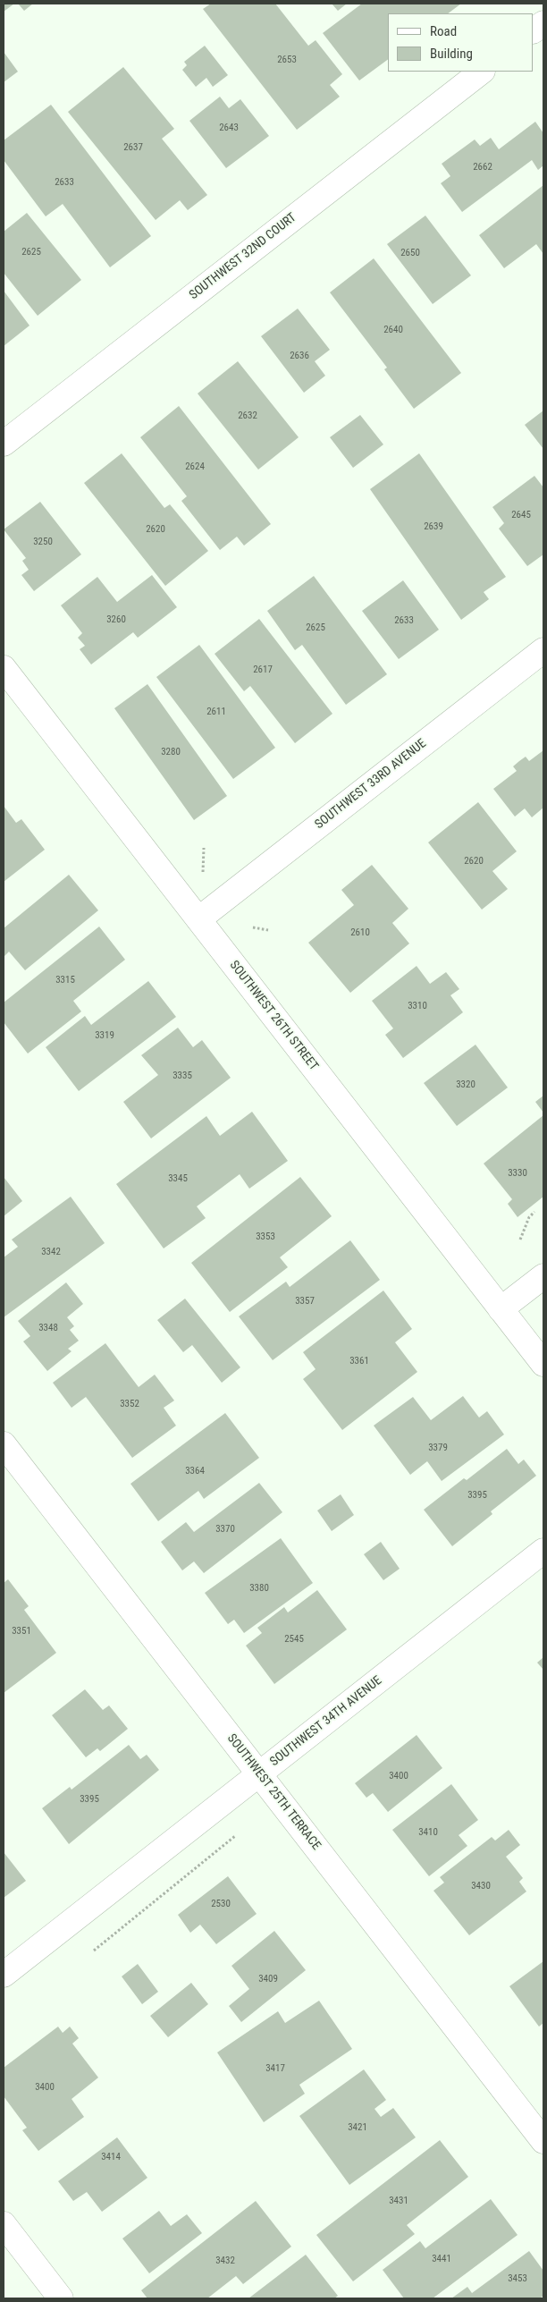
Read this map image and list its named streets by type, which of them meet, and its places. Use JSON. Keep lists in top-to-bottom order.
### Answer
{
  "streets": {
    "street": [
      "SOUTHWEST 32ND COURT",
      "SOUTHWEST 33RD AVENUE",
      "SOUTHWEST 26TH STREET",
      "SOUTHWEST 34TH AVENUE",
      "SOUTHWEST 25TH TERRACE"
    ]
  },
  "crossings": [
    ["SOUTHWEST 33RD AVENUE", "SOUTHWEST 26TH STREET"],
    ["SOUTHWEST 34TH AVENUE", "SOUTHWEST 25TH TERRACE"]
  ],
  "house_numbers": [
    "2653",
    "2643",
    "2637",
    "2662",
    "2633",
    "2625",
    "2650",
    "2640",
    "2636",
    "2632",
    "2624",
    "2645",
    "2639",
    "2620",
    "3250",
    "3260",
    "2633",
    "2625",
    "2617",
    "2611",
    "3280",
    "2620",
    "2610",
    "3315",
    "3310",
    "3319",
    "3335",
    "3320",
    "3330",
    "3345",
    "3353",
    "3342",
    "3357",
    "3348",
    "3361",
    "3352",
    "3379",
    "3364",
    "3395",
    "3370",
    "3380",
    "3351",
    "2545",
    "3400",
    "3395",
    "3410",
    "3430",
    "2530",
    "3409",
    "3417",
    "3400",
    "3421",
    "3414",
    "3431",
    "3441",
    "3432",
    "3453"
  ],
  "legend": ["Road", "Building"]
}
